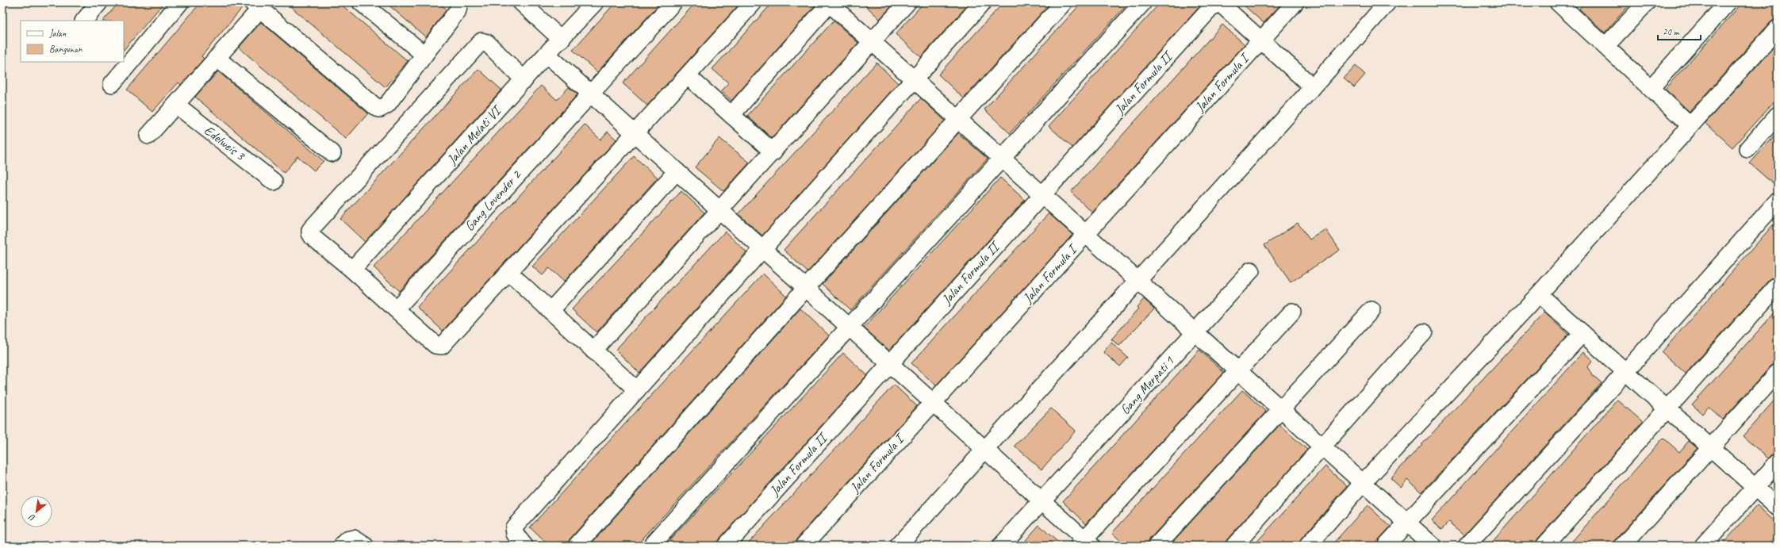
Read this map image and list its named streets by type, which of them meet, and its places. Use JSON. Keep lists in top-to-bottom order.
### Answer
{
  "streets": {
    "street": [
      "Jalan Formula II",
      "Jalan Formula I",
      "Jalan Melati VI",
      "Edelweis 3",
      "Gang Lovender 2",
      "Gang Merpati 1"
    ]
  },
  "legend": ["Jalan", "Bangunan"],
  "scale_bar": "20 m",
  "north": "bottom left"
}
